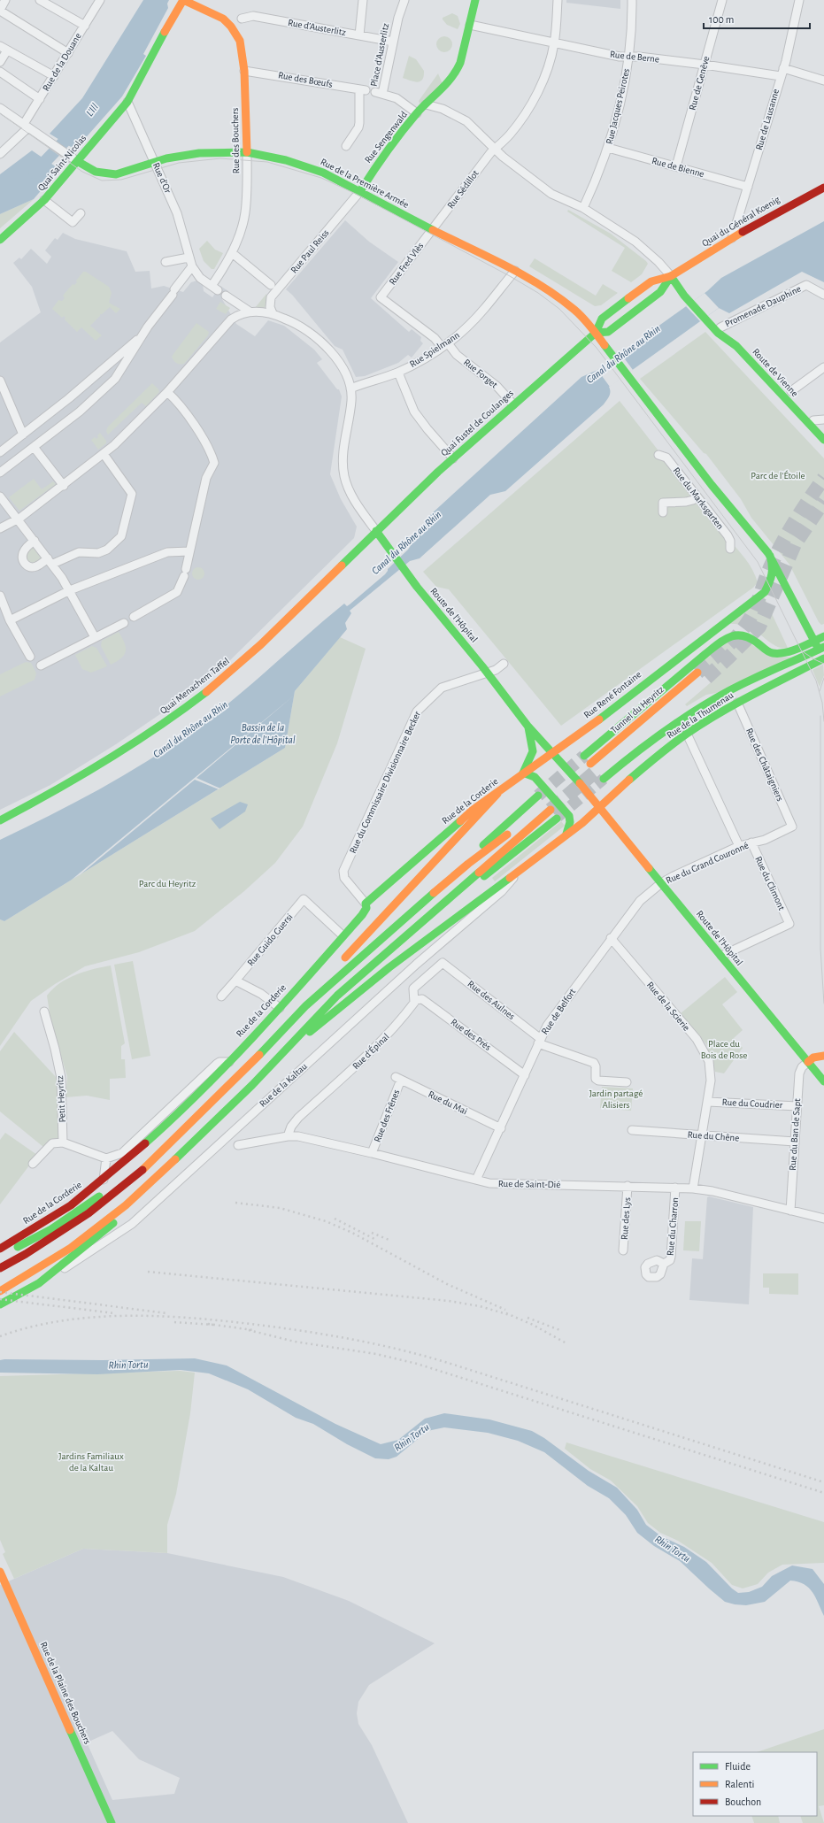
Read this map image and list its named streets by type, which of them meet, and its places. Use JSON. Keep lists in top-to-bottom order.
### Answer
{
  "streets": {
    "main road": [
      "Rue Sengenwald",
      "Rue des Bouchers",
      "Quai Saint-Nicolas",
      "Rue de la Première Armée",
      "Quai du Général Koenig",
      "Route de Vienne",
      "Quai Fustel de Coulanges",
      "Route de l'Hôpital",
      "Quai Menachem Taffel",
      "Rue René Fontaine",
      "Tunnel du Heyritz",
      "Rue de la Thumenau",
      "Rue de la Corderie",
      "Rue de la Plaine des Bouchers"
    ],
    "street": [
      "Rue d'Austerlitz",
      "Place d'Austerlitz",
      "Rue de Berne",
      "Rue de la Douane",
      "Rue des Bœufs",
      "Rue de Genève",
      "Rue Jacques Peirotes",
      "Rue de Lausanne",
      "Rue de Bienne",
      "Rue d'Or",
      "Rue Sédillot",
      "Rue Paul Reiss",
      "Rue Fred Vlès",
      "Promenade Dauphine",
      "Rue Spielmann",
      "Rue Forget",
      "Rue du Marksgarten",
      "Rue des Châtaigniers",
      "Rue du Commissaire Divisionnaire Becker",
      "Rue du Grand Couronné",
      "Rue du Climont",
      "Rue Guido Guersi",
      "Rue des Aulnes",
      "Rue de la Scierie",
      "Rue de Belfort",
      "Rue des Prés",
      "Rue d'Épinal",
      "Rue de la Kaltau",
      "Petit Heyritz",
      "Rue du Mai",
      "Rue du Coudrier",
      "Rue des Frênes",
      "Rue du Ban de Sapt",
      "Rue du Chêne",
      "Rue de Saint-Dié",
      "Rue des Lys",
      "Rue du Charron"
    ]
  },
  "crossings": [
    ["Rue d'Austerlitz", "Place d'Austerlitz"],
    ["Place d'Austerlitz", "Rue Sengenwald"],
    ["Rue de Berne", "Rue de Genève"],
    ["Rue de Berne", "Rue Jacques Peirotes"],
    ["Rue de Berne", "Rue de Lausanne"],
    ["Rue de Berne", "Rue Sédillot"],
    ["Rue des Bœufs", "Rue des Bouchers"],
    ["Rue de Genève", "Rue de Bienne"],
    ["Rue Jacques Peirotes", "Rue de Bienne"],
    ["Rue de Lausanne", "Rue de Bienne"],
    ["Rue de Lausanne", "Quai du Général Koenig"],
    ["Rue Sengenwald", "Rue de la Première Armée"],
    ["Rue Sengenwald", "Rue Paul Reiss"],
    ["Rue des Bouchers", "Quai Saint-Nicolas"],
    ["Rue des Bouchers", "Rue d'Or"],
    ["Rue des Bouchers", "Rue de la Première Armée"],
    ["Quai Saint-Nicolas", "Rue d'Or"],
    ["Quai Saint-Nicolas", "Rue de la Première Armée"],
    ["Rue d'Or", "Rue de la Première Armée"],
    ["Rue de la Première Armée", "Rue Sédillot"],
    ["Rue de la Première Armée", "Quai du Général Koenig"],
    ["Rue de la Première Armée", "Rue Paul Reiss"],
    ["Rue de la Première Armée", "Rue Fred Vlès"],
    ["Rue de la Première Armée", "Rue Spielmann"],
    ["Rue de la Première Armée", "Quai Fustel de Coulanges"],
    ["Rue Sédillot", "Rue Fred Vlès"],
    ["Quai du Général Koenig", "Route de Vienne"],
    ["Quai du Général Koenig", "Quai Fustel de Coulanges"],
    ["Rue Fred Vlès", "Rue Forget"],
    ["Rue Spielmann", "Rue Forget"],
    ["Rue Forget", "Quai Fustel de Coulanges"],
    ["Quai Fustel de Coulanges", "Route de l'Hôpital"],
    ["Quai Fustel de Coulanges", "Quai Menachem Taffel"],
    ["Route de l'Hôpital", "Quai Menachem Taffel"],
    ["Route de l'Hôpital", "Rue René Fontaine"],
    ["Route de l'Hôpital", "Rue de la Thumenau"],
    ["Route de l'Hôpital", "Rue du Commissaire Divisionnaire Becker"],
    ["Route de l'Hôpital", "Rue du Grand Couronné"],
    ["Route de l'Hôpital", "Rue du Climont"],
    ["Route de l'Hôpital", "Rue de Belfort"],
    ["Route de l'Hôpital", "Rue du Ban de Sapt"],
    ["Rue René Fontaine", "Rue de la Corderie"],
    ["Rue de la Thumenau", "Rue des Châtaigniers"],
    ["Rue de la Thumenau", "Rue de la Kaltau"],
    ["Rue des Châtaigniers", "Rue du Grand Couronné"],
    ["Rue du Commissaire Divisionnaire Becker", "Rue de la Corderie"],
    ["Rue de la Corderie", "Rue Guido Guersi"],
    ["Rue du Grand Couronné", "Rue du Climont"],
    ["Rue du Grand Couronné", "Rue de Belfort"],
    ["Rue des Aulnes", "Rue de Belfort"],
    ["Rue des Aulnes", "Rue d'Épinal"],
    ["Rue de la Scierie", "Rue de Belfort"],
    ["Rue de la Scierie", "Rue du Coudrier"],
    ["Rue de la Scierie", "Rue du Chêne"],
    ["Rue de la Scierie", "Rue de Saint-Dié"],
    ["Rue de Belfort", "Rue des Prés"],
    ["Rue de Belfort", "Rue du Mai"],
    ["Rue de Belfort", "Rue de Saint-Dié"],
    ["Rue des Prés", "Rue d'Épinal"],
    ["Rue d'Épinal", "Rue de Saint-Dié"],
    ["Rue du Mai", "Rue des Frênes"],
    ["Rue du Coudrier", "Rue du Ban de Sapt"],
    ["Rue des Frênes", "Rue de Saint-Dié"],
    ["Rue du Ban de Sapt", "Rue du Chêne"],
    ["Rue du Ban de Sapt", "Rue de Saint-Dié"],
    ["Rue de Saint-Dié", "Rue des Lys"],
    ["Rue de Saint-Dié", "Rue du Charron"]
  ],
  "water": [
    "L'Ill",
    "Canal du Rhône au Rhin",
    "Bassin de la Porte de l’Hôpital",
    "Rhin Tortu"
  ],
  "parks": [
    "Parc de l'Étoile",
    "Parc du Heyritz",
    "Place du Bois de Rose",
    "Jardin partagé Alisiers",
    "Jardins Familiaux de la Kaltau"
  ],
  "legend": ["Fluide", "Ralenti", "Bouchon"],
  "scale_bar": "100 m"
}
